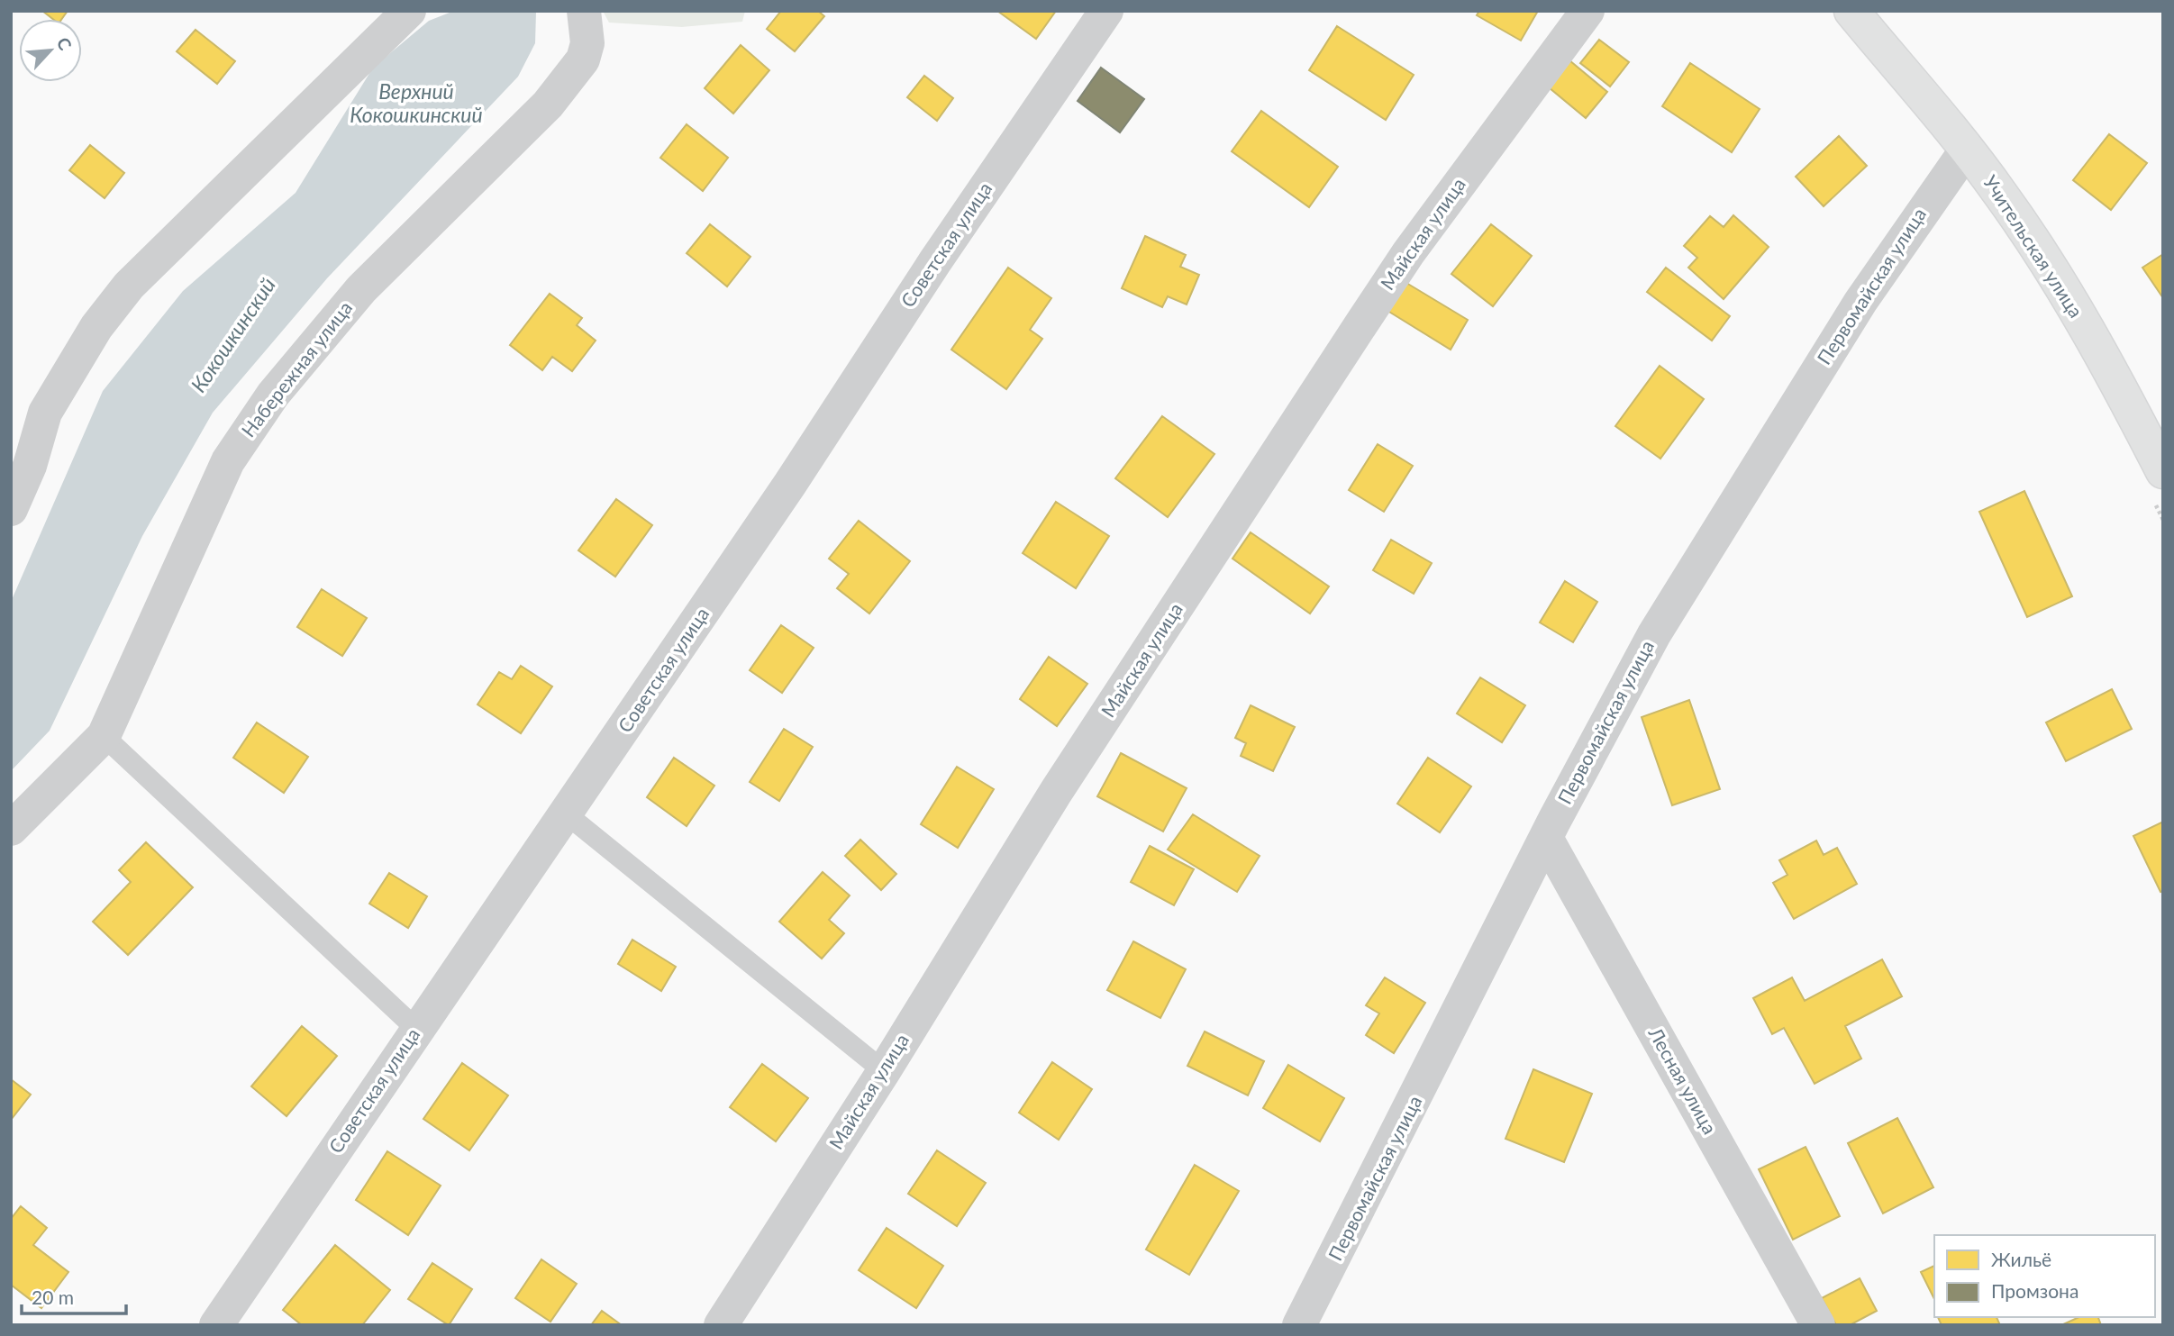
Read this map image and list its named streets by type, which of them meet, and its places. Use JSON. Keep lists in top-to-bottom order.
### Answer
{
  "streets": {
    "street": [
      "Майская улица",
      "Советская улица",
      "Учительская улица",
      "Первомайская улица",
      "Набережная улица",
      "Лесная улица"
    ]
  },
  "crossings": [
    ["Учительская улица", "Первомайская улица"],
    ["Первомайская улица", "Лесная улица"]
  ],
  "water": ["Верхний Кокошкинский", "Кокошкинский"],
  "legend": ["Жильё", "Промзона"],
  "scale_bar": "20 m",
  "north": "top right"
}
